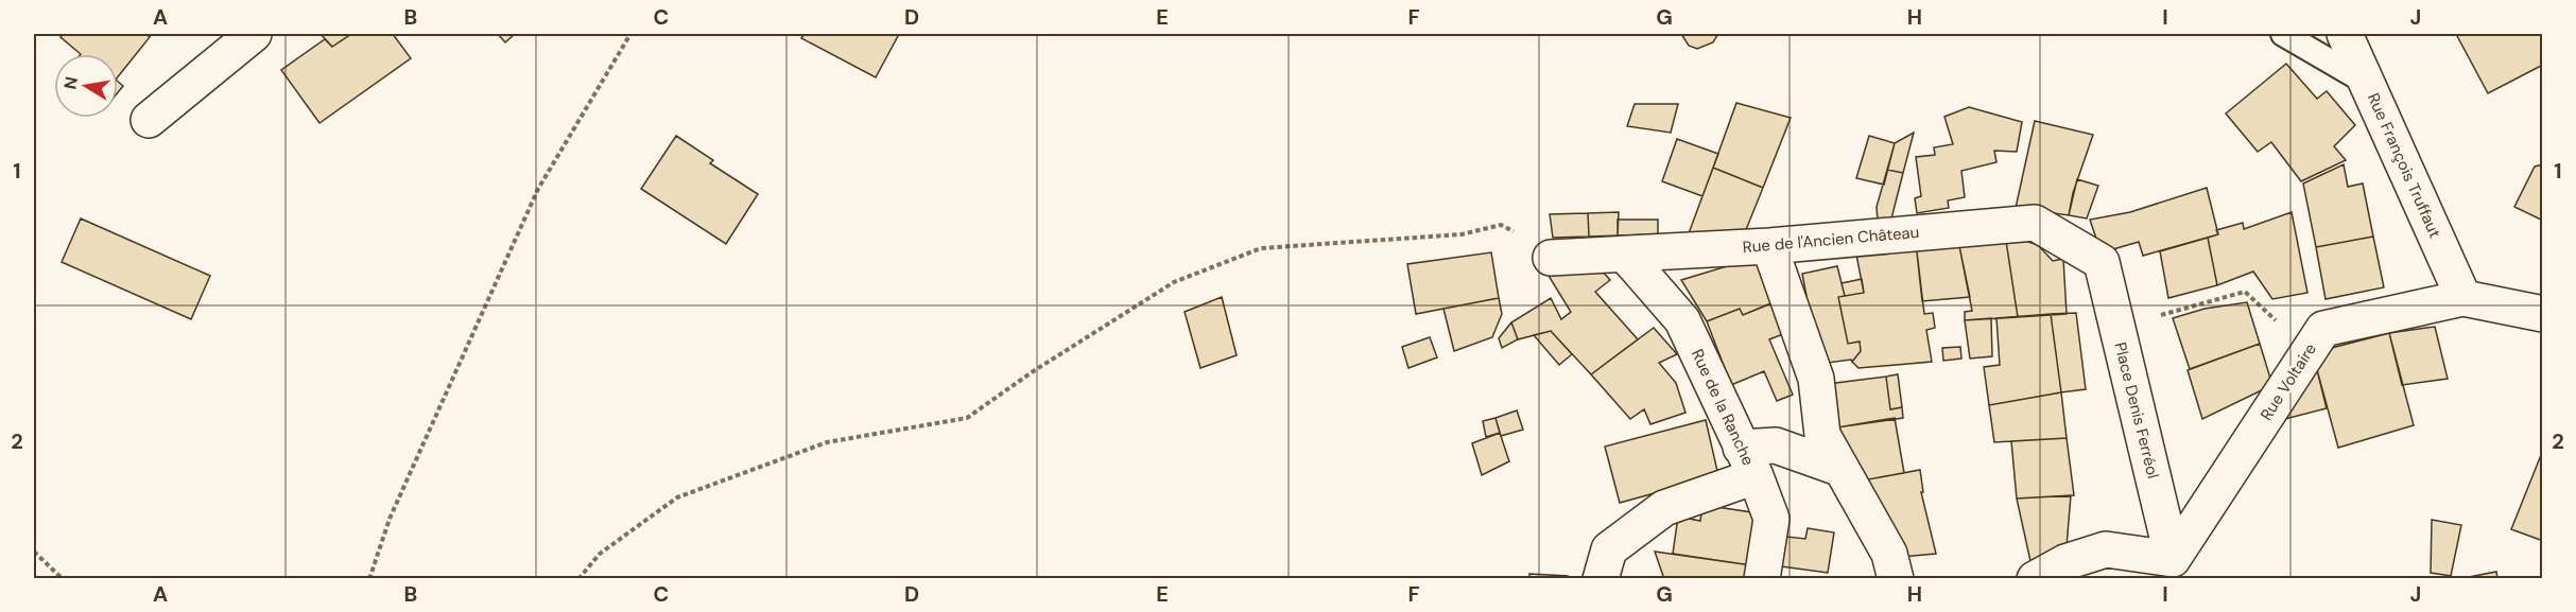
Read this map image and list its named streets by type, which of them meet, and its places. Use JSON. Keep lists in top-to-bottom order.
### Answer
{
  "streets": {
    "street": [
      "Rue François Truffaut",
      "Rue de l'Ancien Château",
      "Rue Voltaire",
      "Rue de la Ranche",
      "Place Denis Ferréol"
    ]
  },
  "crossings": [
    ["Rue François Truffaut", "Rue Voltaire"],
    ["Rue de l'Ancien Château", "Rue de la Ranche"],
    ["Rue de l'Ancien Château", "Place Denis Ferréol"],
    ["Rue Voltaire", "Place Denis Ferréol"]
  ],
  "north": "left",
  "grid": {
    "columns": [
      "A",
      "B",
      "C",
      "D",
      "E",
      "F",
      "G",
      "H",
      "I",
      "J"
    ],
    "rows": ["1", "2"]
  }
}
